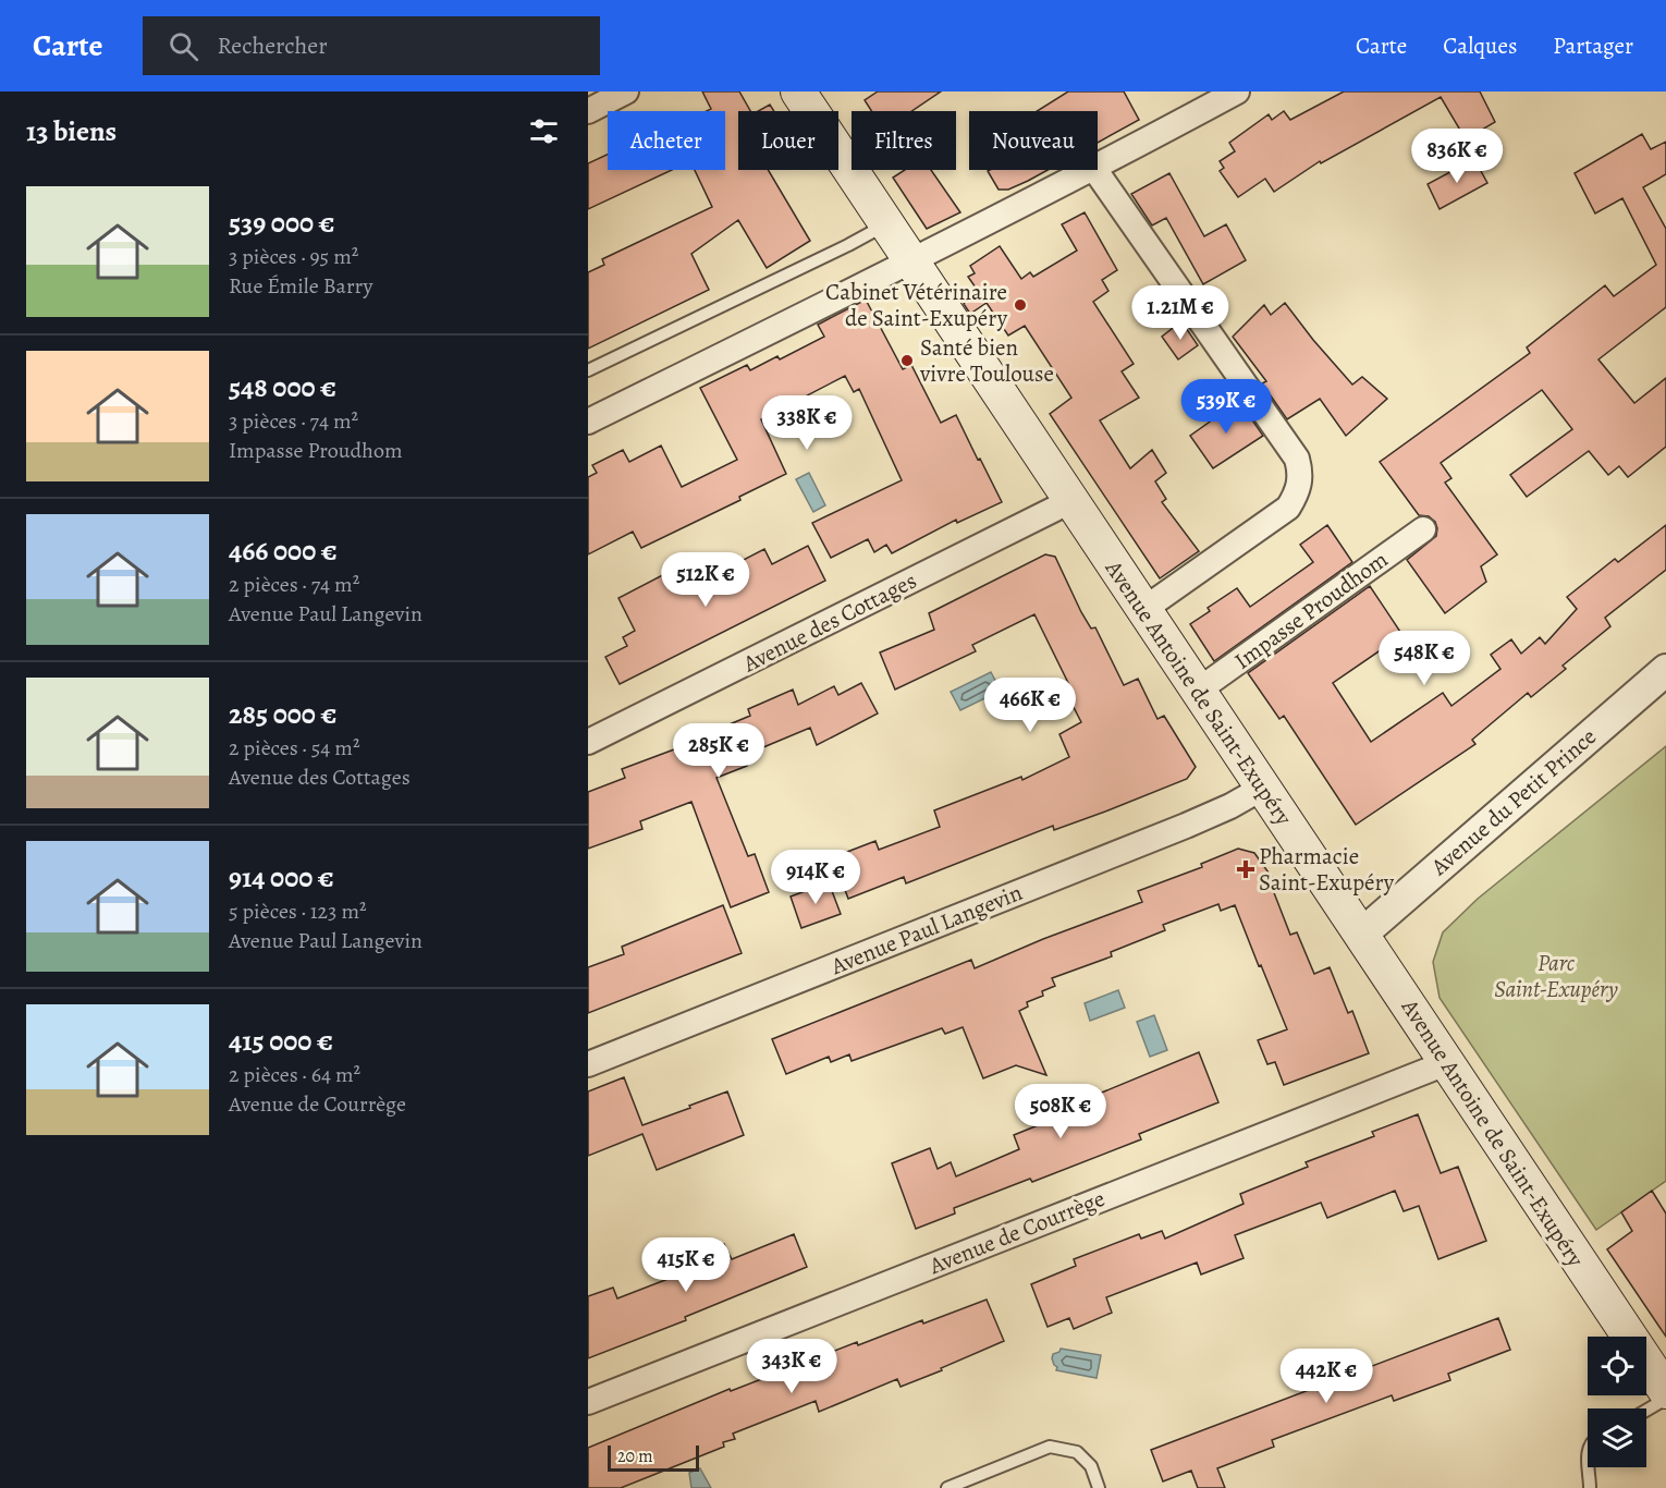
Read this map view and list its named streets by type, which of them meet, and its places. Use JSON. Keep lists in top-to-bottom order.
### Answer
{
  "streets": {
    "main road": ["Avenue Antoine de Saint-Exupéry"],
    "street": [
      "Impasse Proudhom",
      "Avenue des Cottages",
      "Avenue du Petit Prince",
      "Avenue Paul Langevin",
      "Avenue de Courrège"
    ]
  },
  "crossings": [
    ["Impasse Proudhom", "Avenue Antoine de Saint-Exupéry"],
    ["Avenue des Cottages", "Avenue Antoine de Saint-Exupéry"],
    ["Avenue Antoine de Saint-Exupéry", "Avenue du Petit Prince"],
    ["Avenue Antoine de Saint-Exupéry", "Avenue Paul Langevin"],
    ["Avenue Antoine de Saint-Exupéry", "Avenue de Courrège"]
  ],
  "parks": ["Parc Saint-Exupéry"],
  "places": {
    "other": ["Cabinet Vétérinaire de Saint-Exupéry", "Santé bien vivre Toulouse"],
    "health": ["Pharmacie Saint-Exupéry"]
  },
  "scale_bar": "20 m",
  "page": {
    "header": "Carte",
    "search": "Rechercher",
    "nav": ["Carte", "Calques", "Partager"],
    "heading": "13 biens",
    "chip": [
      "Acheter",
      "Louer",
      "Filtres",
      "Nouveau"
    ],
    "price": [
      "836K €",
      "1.21M €",
      "539K €",
      "338K €",
      "512K €",
      "548K €",
      "466K €",
      "285K €",
      "914K €",
      "508K €",
      "415K €",
      "343K €",
      "442K €"
    ],
    "list": [
      {
        "name": "539 000 €",
        "note": "3 pièces · 95 m² · Rue Émile Barry"
      },
      {
        "name": "548 000 €",
        "note": "3 pièces · 74 m² · Impasse Proudhom"
      },
      {
        "name": "466 000 €",
        "note": "2 pièces · 74 m² · Avenue Paul Langevin"
      },
      {
        "name": "285 000 €",
        "note": "2 pièces · 54 m² · Avenue des Cottages"
      },
      {
        "name": "914 000 €",
        "note": "5 pièces · 123 m² · Avenue Paul Langevin"
      },
      {
        "name": "415 000 €",
        "note": "2 pièces · 64 m² · Avenue de Courrège"
      }
    ],
    "scale": "20 m"
  }
}
